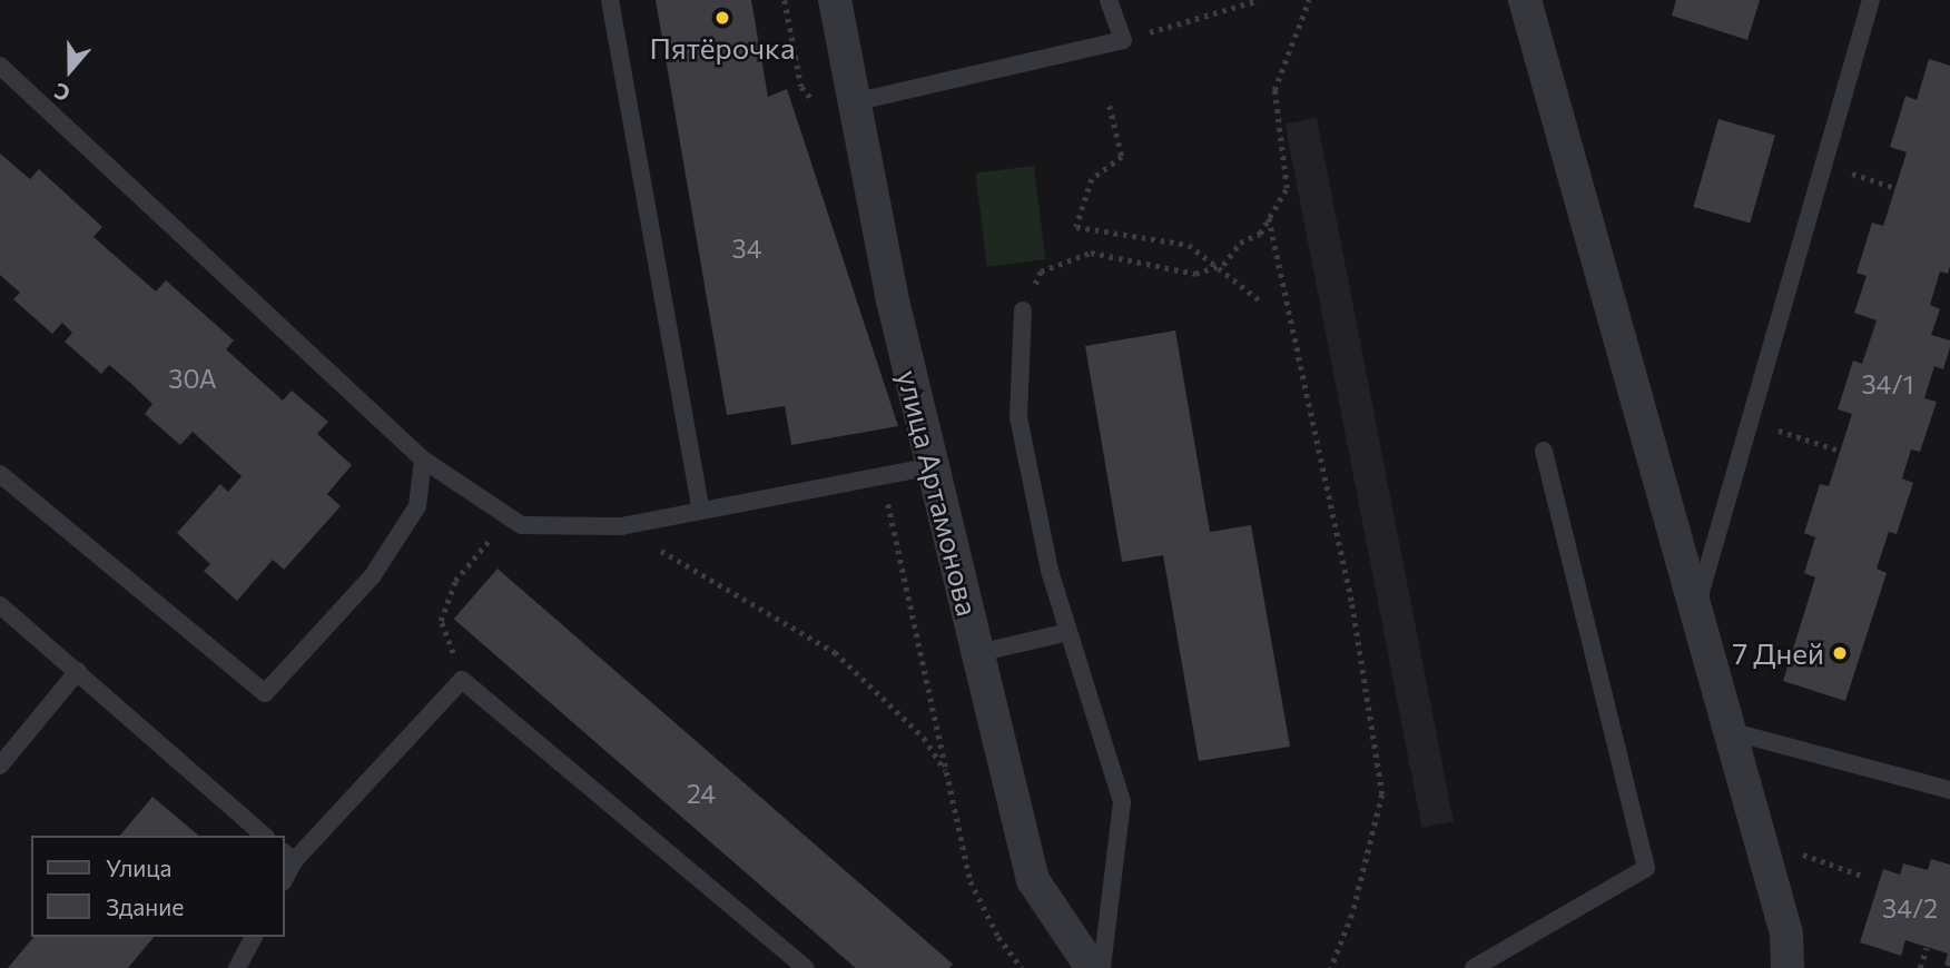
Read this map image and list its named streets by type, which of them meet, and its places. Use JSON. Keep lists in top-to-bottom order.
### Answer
{
  "streets": {
    "street": ["улица Артамонова"]
  },
  "places": ["Пятёрочка", "7 Дней"],
  "house_numbers": [
    "34",
    "30А",
    "34/1",
    "24",
    "34/2"
  ],
  "legend": ["Улица", "Здание"],
  "north": "bottom"
}
